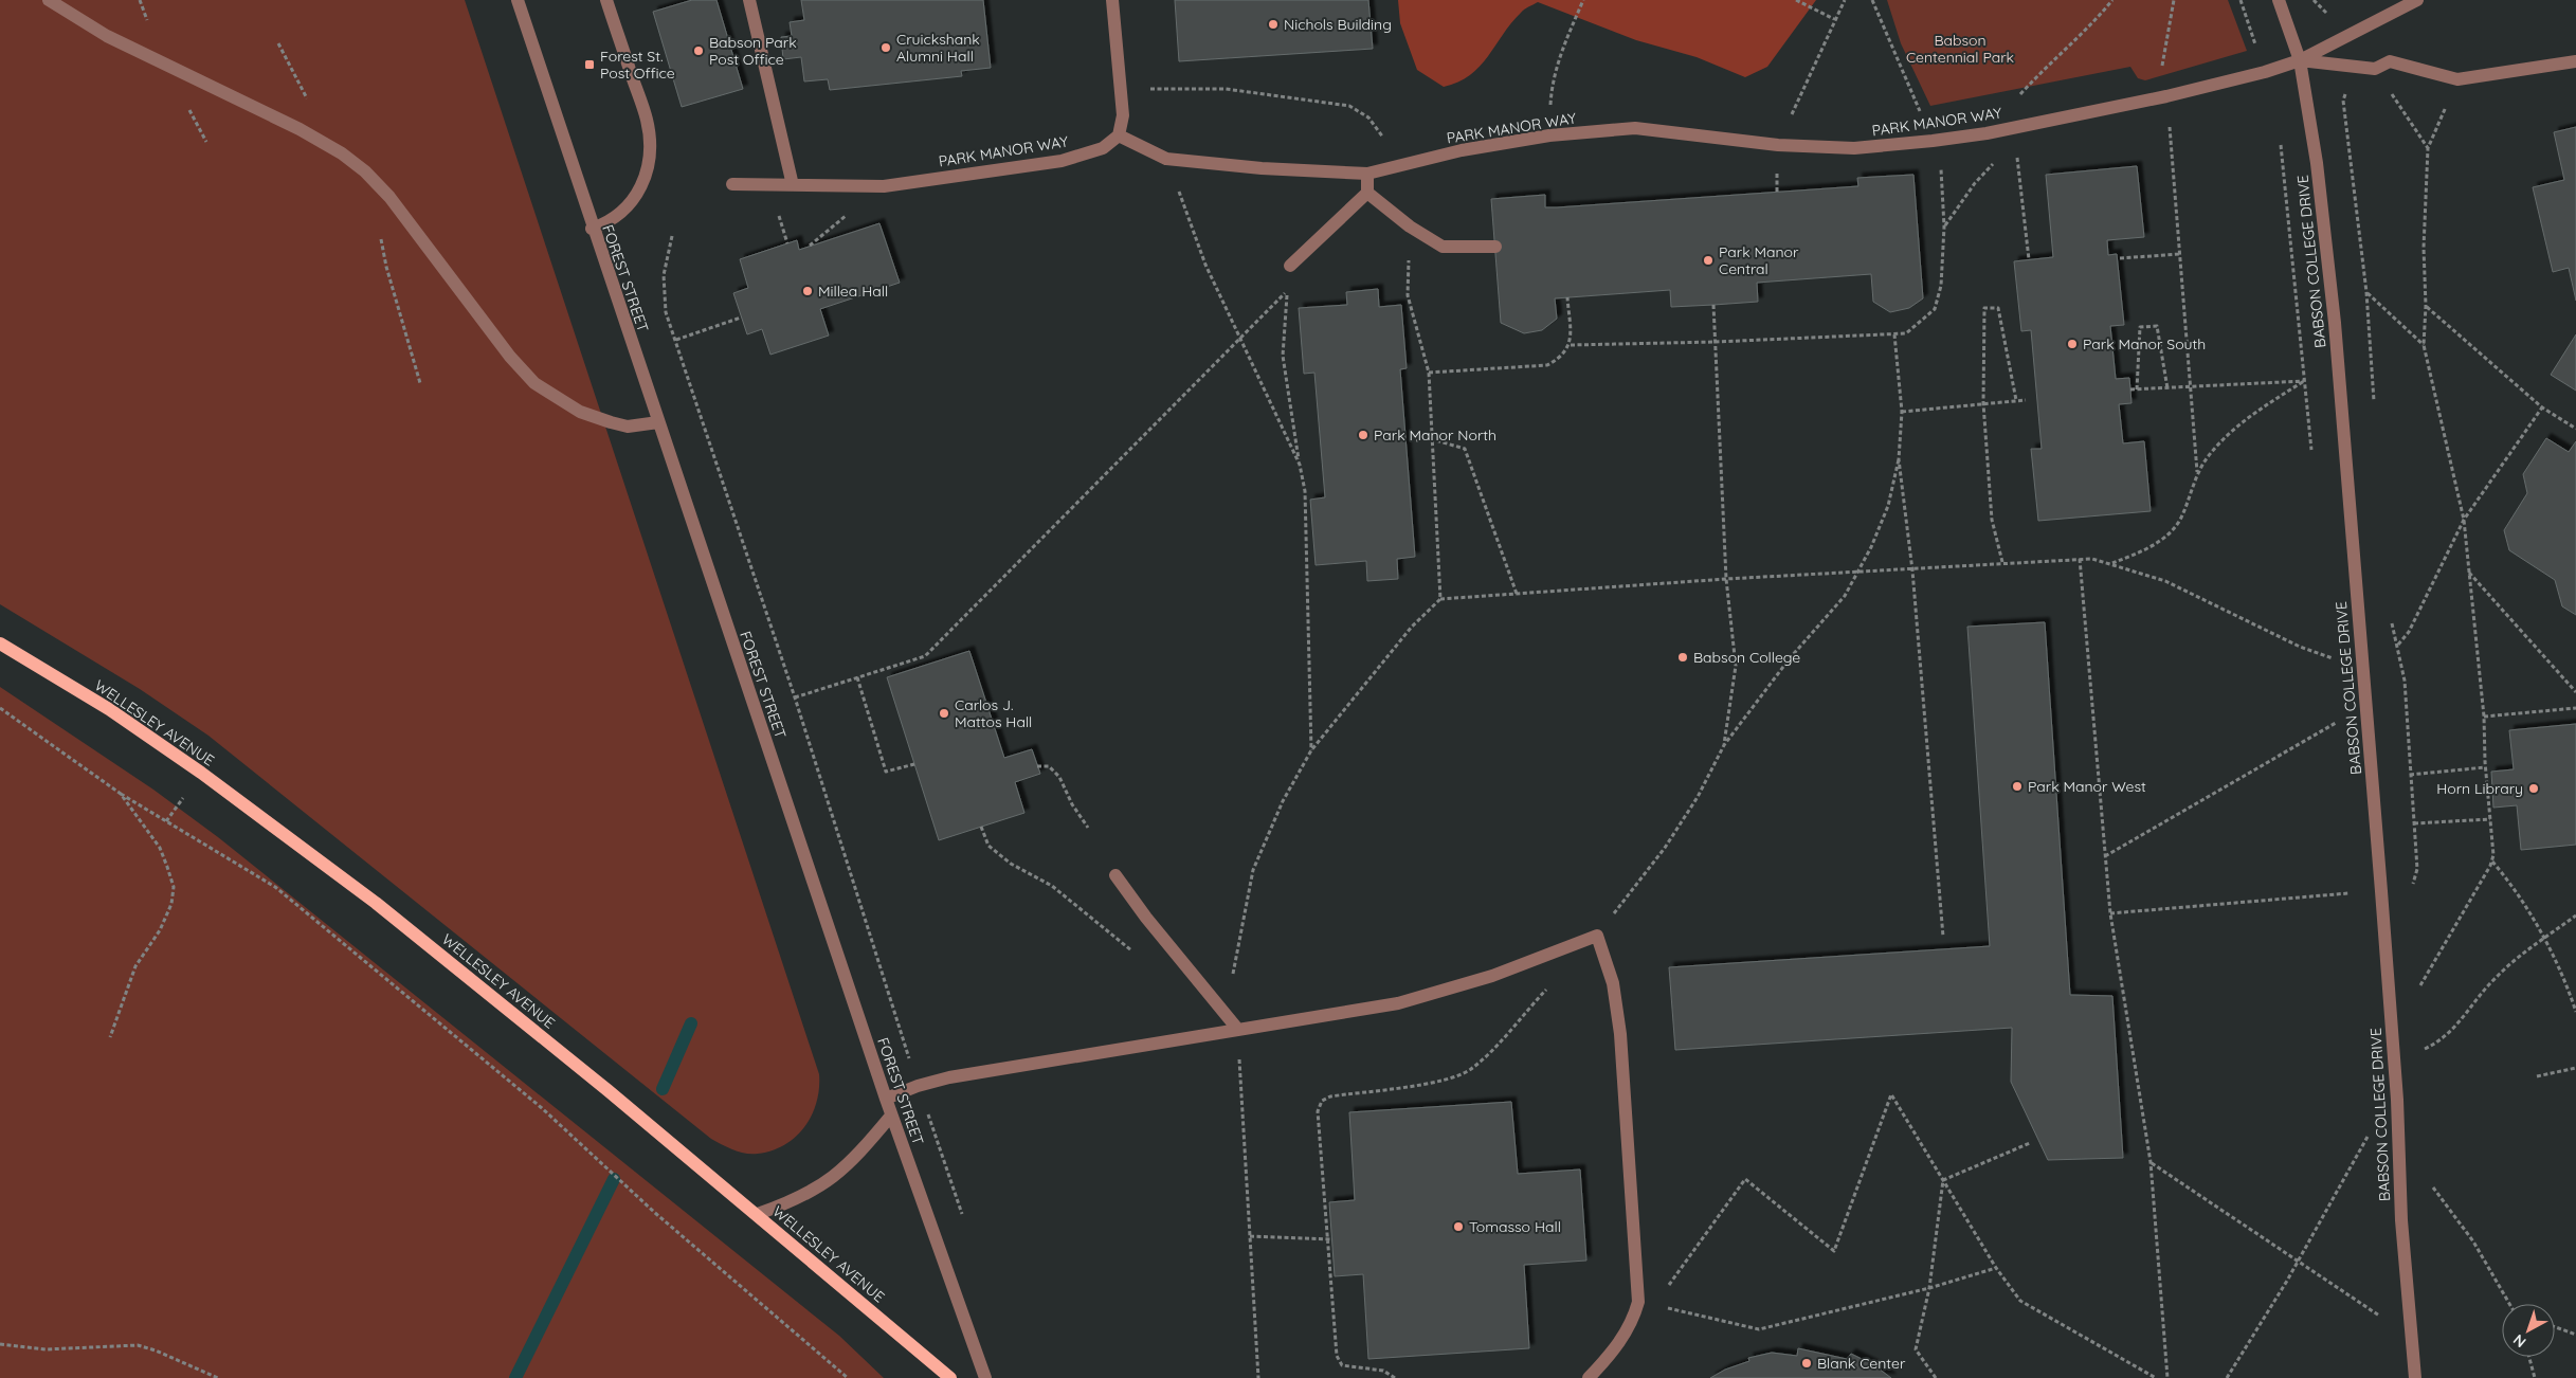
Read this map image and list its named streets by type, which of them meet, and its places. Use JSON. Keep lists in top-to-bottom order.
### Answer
{
  "streets": {
    "main road": ["WELLESLEY AVENUE"],
    "street": ["PARK MANOR WAY", "BABSON COLLEGE DRIVE", "FOREST STREET"]
  },
  "crossings": [
    ["PARK MANOR WAY", "BABSON COLLEGE DRIVE"]
  ],
  "parks": ["Babson Centennial Park"],
  "places": {
    "other": [
      "Nichols Building",
      "Cruickshank Alumni Hall",
      "Babson Park Post Office",
      "Park Manor Central",
      "Millea Hall",
      "Park Manor South",
      "Park Manor North",
      "Babson College",
      "Carlos J. Mattos Hall",
      "Park Manor West",
      "Horn Library",
      "Tomasso Hall",
      "Blank Center"
    ],
    "transit": ["Forest St. Post Office"]
  },
  "north": "bottom left"
}
